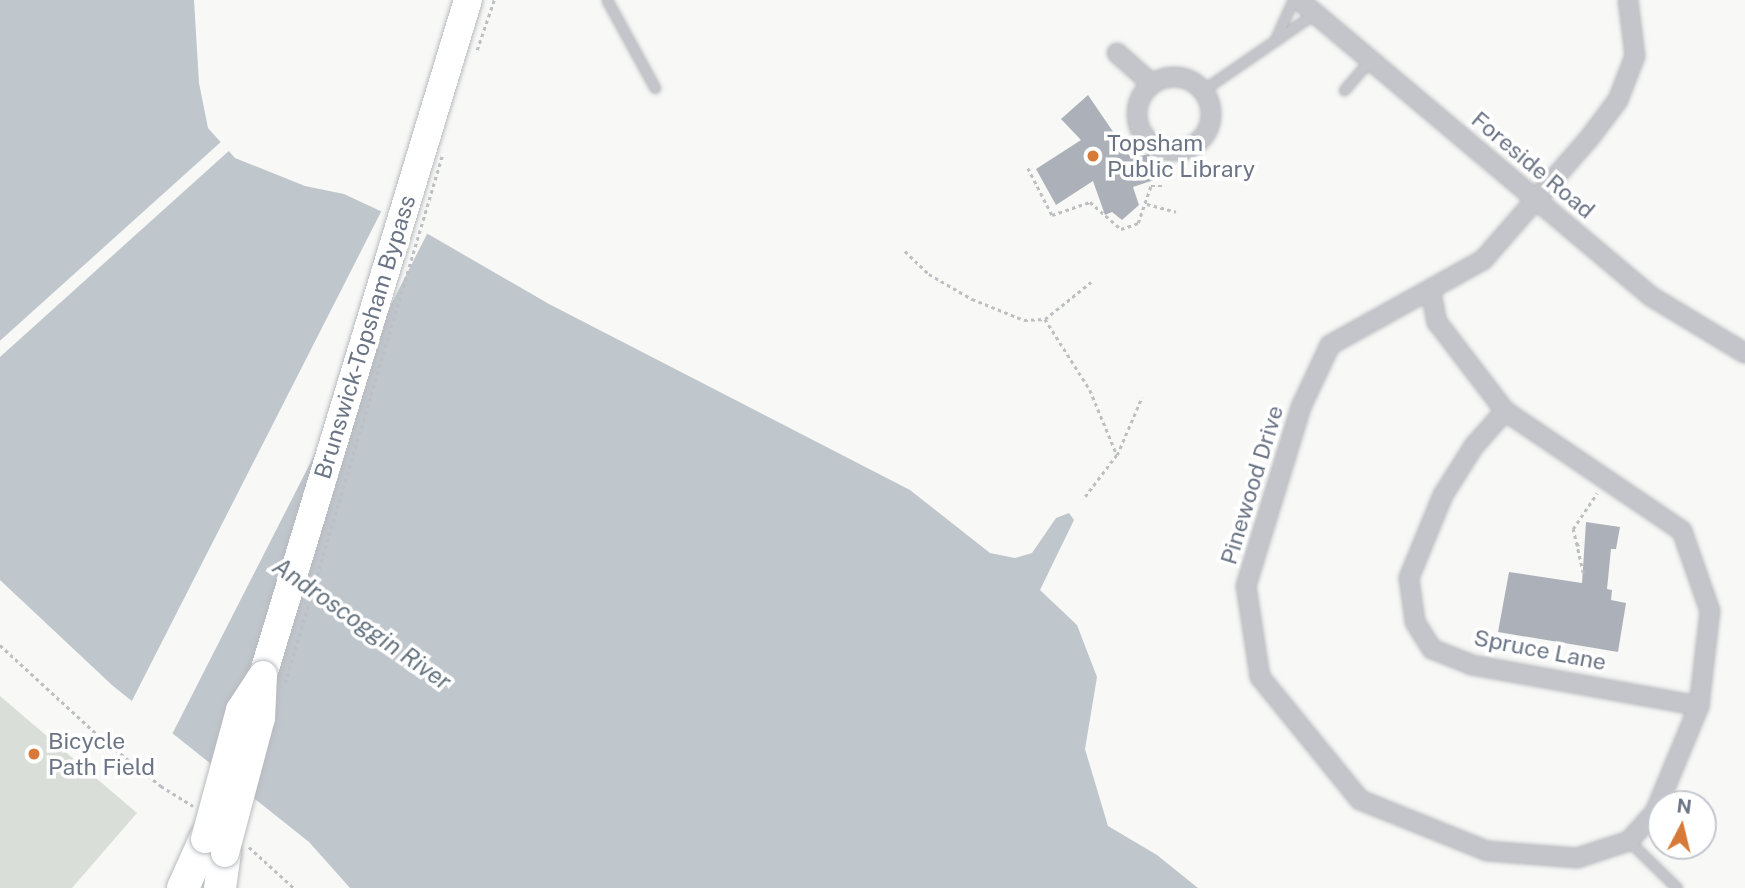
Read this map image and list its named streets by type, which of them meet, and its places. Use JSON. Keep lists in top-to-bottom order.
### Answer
{
  "streets": {
    "highway": ["Brunswick-Topsham Bypass"],
    "street": ["Foreside Road", "Pinewood Drive", "Spruce Lane"]
  },
  "crossings": [
    ["Foreside Road", "Pinewood Drive"],
    ["Pinewood Drive", "Spruce Lane"]
  ],
  "water": ["Androscoggin River"],
  "places": ["Topsham Public Library", "Bicycle Path Field"],
  "north": "top"
}
